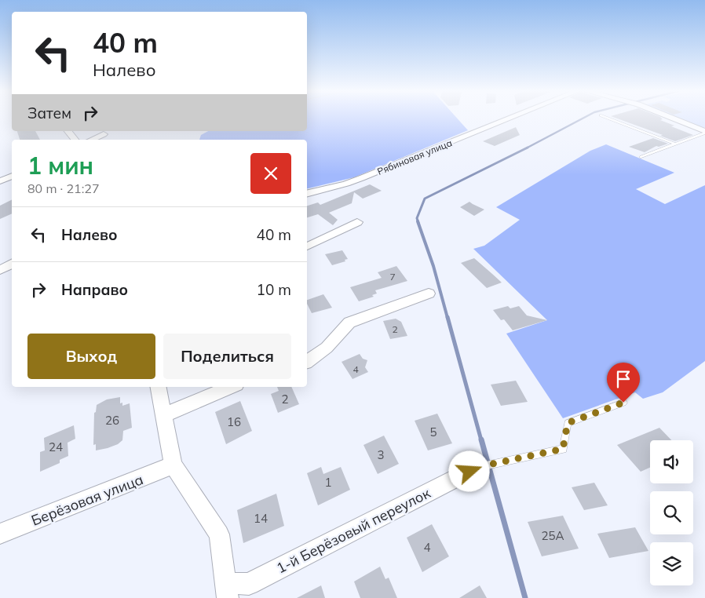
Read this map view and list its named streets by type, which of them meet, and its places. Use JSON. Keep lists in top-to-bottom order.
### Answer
{
  "streets": {
    "street": ["Рябиновая улица", "Берёзовая улица", "1-й Берёзовый переулок"]
  },
  "house_numbers": [
    "7",
    "2",
    "4",
    "2",
    "26",
    "16",
    "5",
    "24",
    "3",
    "1",
    "14",
    "25А",
    "4"
  ],
  "page": {
    "turn": ["40 m", "Налево"],
    "then": "Затем",
    "heading": ["1 мин", "80 m · 21:27"],
    "list": [
      {
        "name": "Налево",
        "value": "40 m"
      },
      {
        "name": "Направо",
        "value": "10 m"
      }
    ],
    "buttons": ["Выход", "Поделиться"]
  }
}
